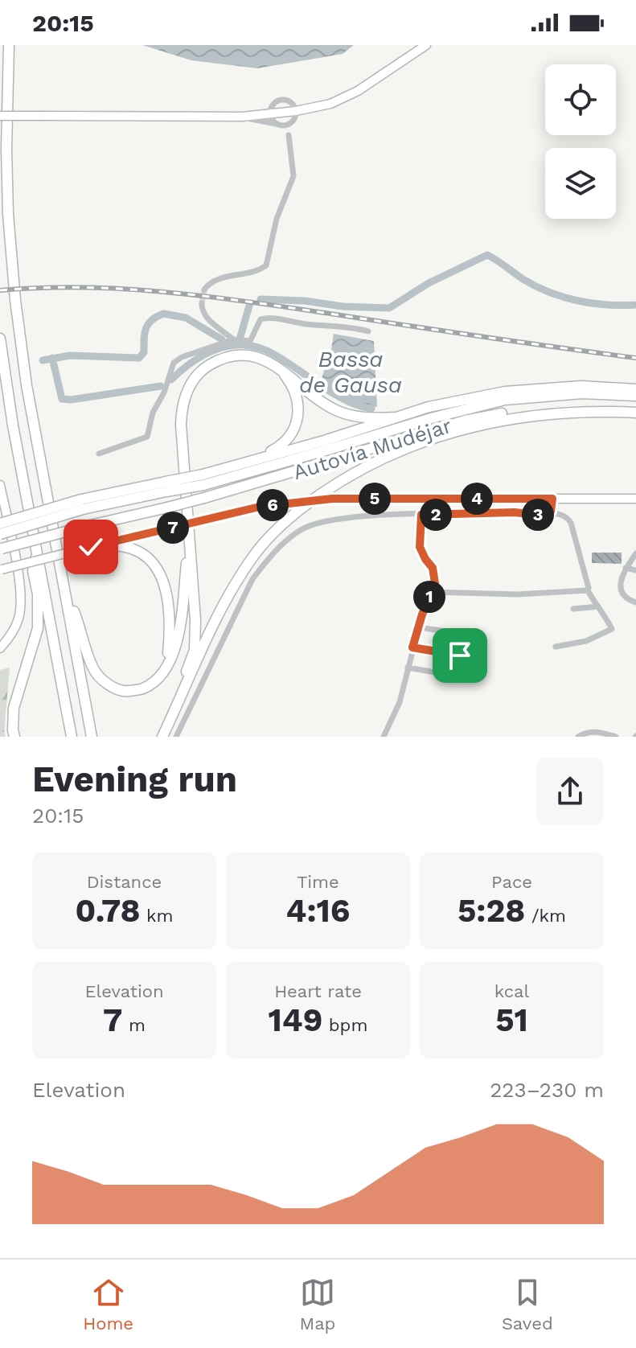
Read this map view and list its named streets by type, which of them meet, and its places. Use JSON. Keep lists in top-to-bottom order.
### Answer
{
  "streets": {
    "highway": ["Autovía Mudéjar"]
  },
  "water": ["Bassa de Gausa"],
  "page": {
    "status": "20:15",
    "pins": [
      "4",
      "5",
      "6",
      "2",
      "3",
      "7",
      "1"
    ],
    "heading": ["Evening run", "20:15"],
    "stats": [
      ["Distance", "0.78 km"],
      ["Time", "4:16"],
      ["Pace", "5:28 /km"],
      ["Elevation", "7 m"],
      ["Heart rate", "149 bpm"],
      ["kcal", "51"]
    ],
    "chart": ["Elevation", "223–230 m"],
    "tabs": ["Home", "Map", "Saved"]
  }
}
